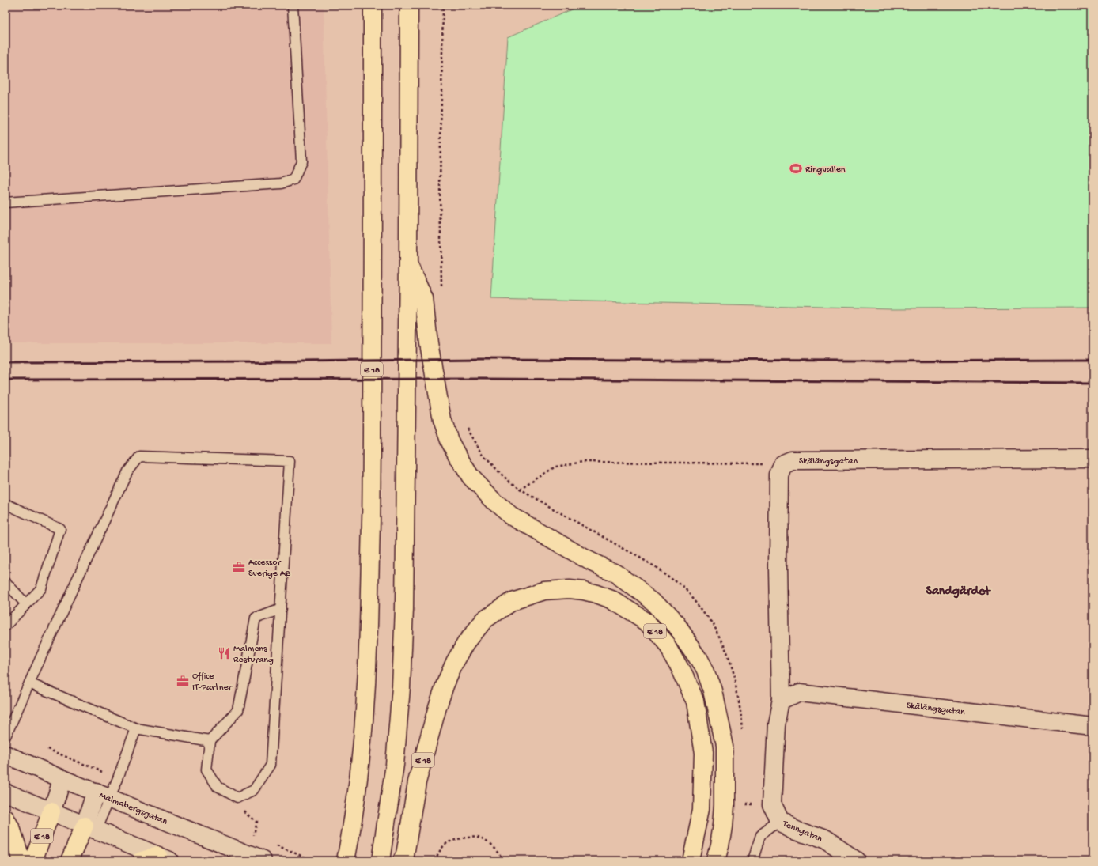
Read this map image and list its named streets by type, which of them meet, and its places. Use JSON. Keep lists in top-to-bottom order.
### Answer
{
  "streets": {
    "highway": ["E 18"],
    "street": ["Skälängsgatan", "Malmabergsgatan", "Tenngatan"]
  },
  "crossings": [
    ["Skälängsgatan", "Tenngatan"]
  ],
  "districts": ["Sandgärdet"],
  "places": {
    "sports": ["Ringvallen"],
    "office": ["Accessor Sverige AB", "Office IT-Partner"],
    "restaurant": ["Malmens Resturang"]
  }
}
